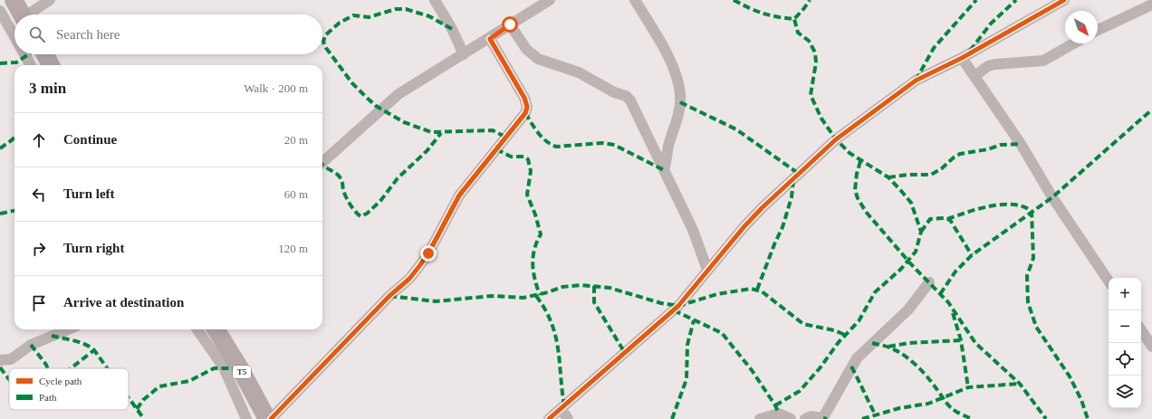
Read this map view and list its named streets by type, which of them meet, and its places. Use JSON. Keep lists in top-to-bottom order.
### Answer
{
  "streets": {
    "highway": ["T5"]
  },
  "legend": ["Cycle path", "Path"],
  "north": "bottom right",
  "page": {
    "search": "Search here",
    "heading": ["3 min", "Walk · 200 m"],
    "list": [
      ["Continue", "20 m"],
      ["Turn left", "60 m"],
      ["Turn right", "120 m"],
      "Arrive at destination"
    ],
    "map_buttons": ["+", "−"]
  }
}
